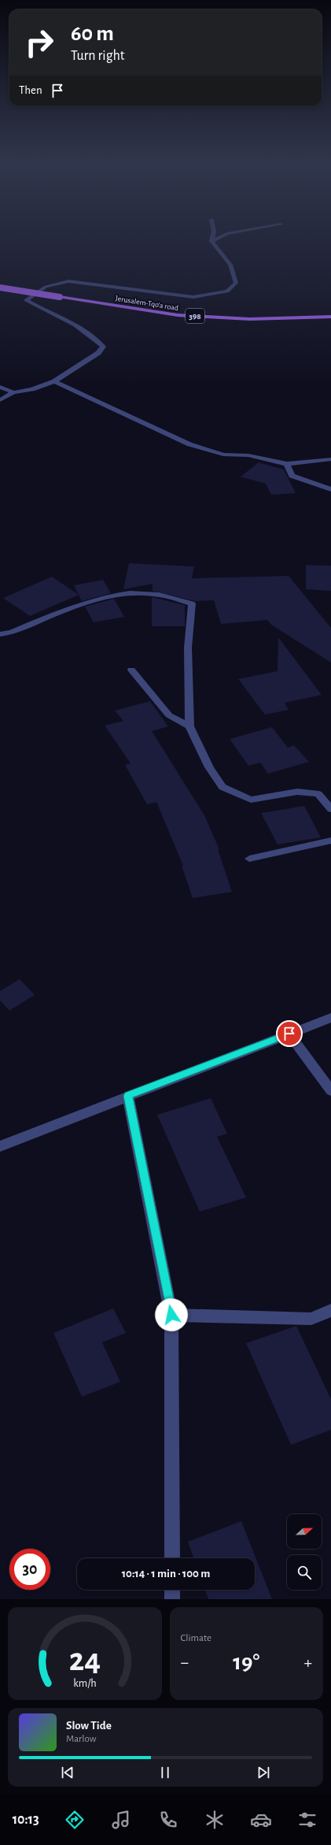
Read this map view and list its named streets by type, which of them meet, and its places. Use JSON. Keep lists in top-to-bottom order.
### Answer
{
  "streets": {
    "main road": ["Jerusalem-Tqo'a road", "398"]
  },
  "north": "right",
  "page": {
    "turn": ["60 m", "Turn right"],
    "then": "Then",
    "limit": "30",
    "trip": "10:14 · 1 min · 100 m",
    "tile": "Climate",
    "heat": ["−", "19°", "+"],
    "song": ["Slow Tide", "Marlow"],
    "tabs": "10:13",
    "gauge": ["24", "km/h"]
  }
}
